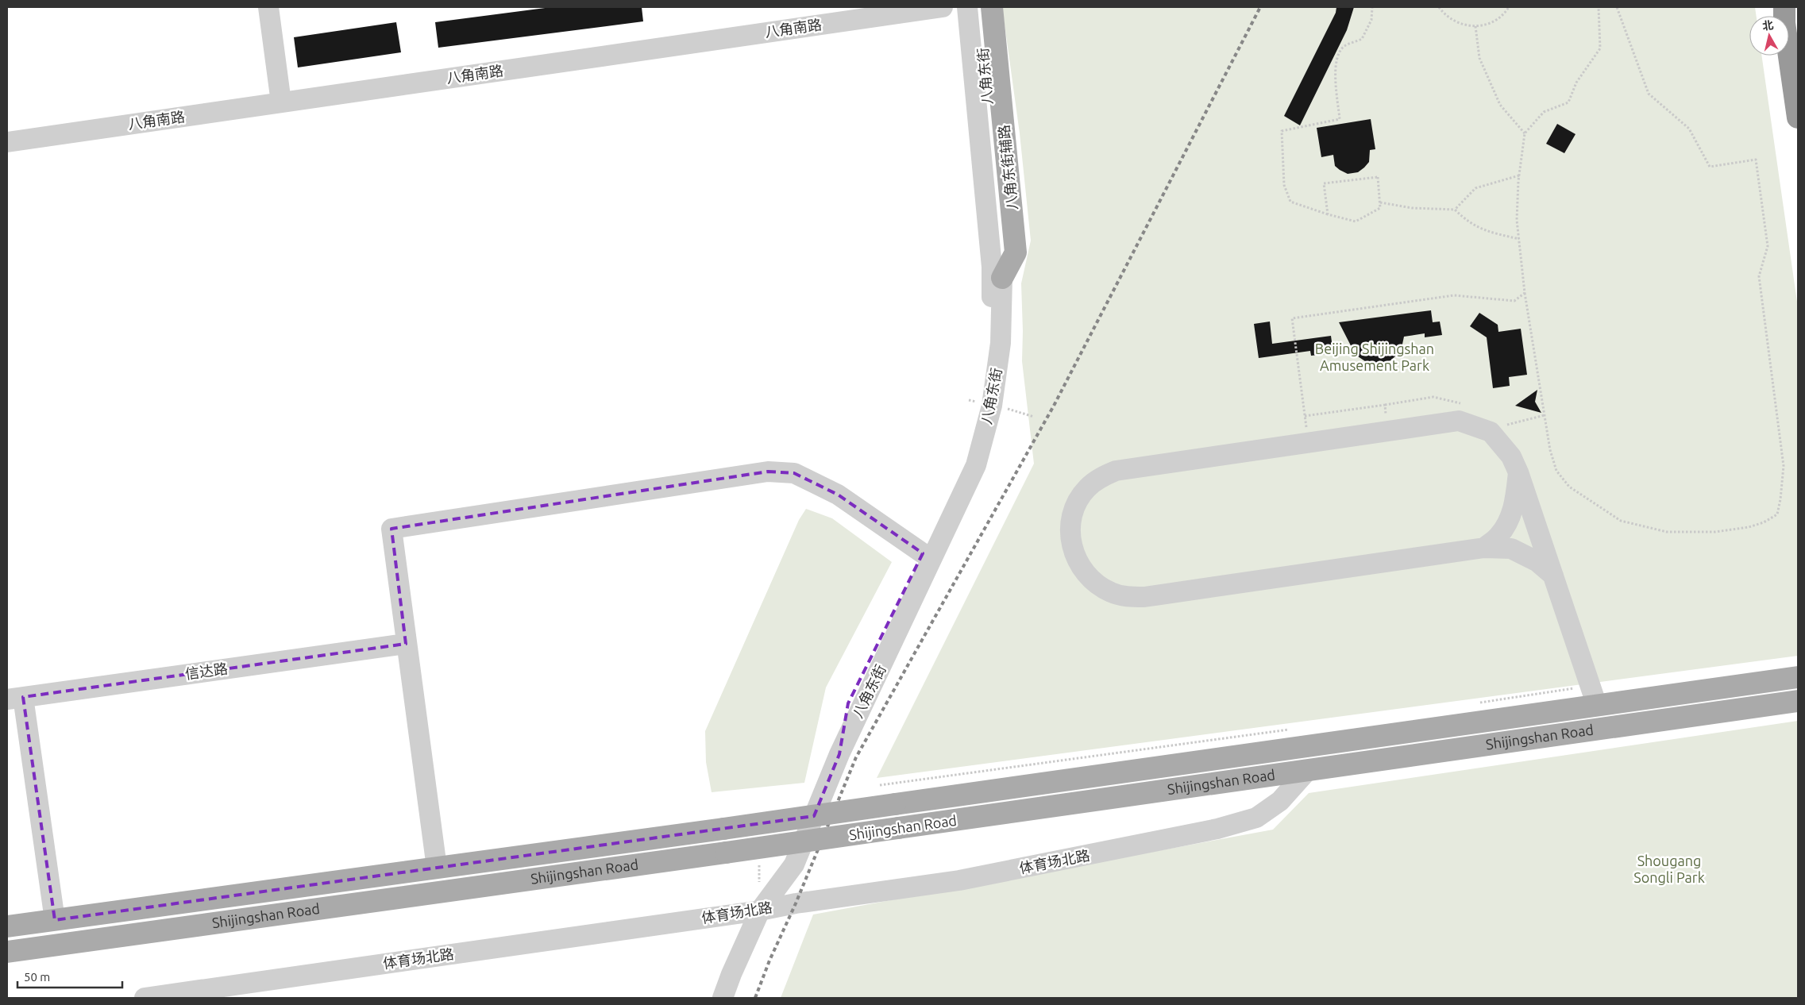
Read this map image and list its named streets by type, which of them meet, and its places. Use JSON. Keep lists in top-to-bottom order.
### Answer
{
  "streets": {
    "main road": ["八角东街", "八角东街辅路", "Shijingshan Road"],
    "street": ["八角南路", "信达路", "体育场北路"]
  },
  "crossings": [
    ["八角东街", "八角东街辅路"],
    ["八角东街", "体育场北路"],
    ["Shijingshan Road", "体育场北路"]
  ],
  "parks": ["Beijing Shijingshan Amusement Park", "Shougang Songli Park"],
  "scale_bar": "50 m",
  "north": "top"
}
